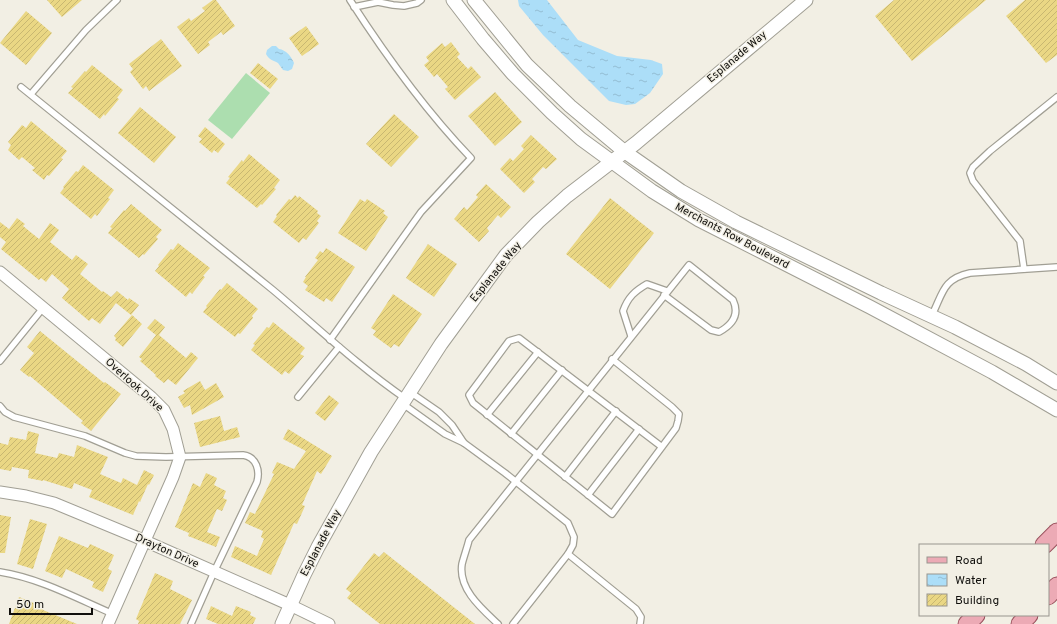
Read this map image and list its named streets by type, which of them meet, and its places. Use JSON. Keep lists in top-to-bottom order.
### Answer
{
  "streets": {
    "street": [
      "Esplanade Way",
      "Merchants Row Boulevard",
      "Overlook Drive",
      "Drayton Drive"
    ]
  },
  "crossings": [
    ["Esplanade Way", "Merchants Row Boulevard"],
    ["Esplanade Way", "Drayton Drive"]
  ],
  "legend": ["Road", "Water", "Building"],
  "scale_bar": "50 m"
}
